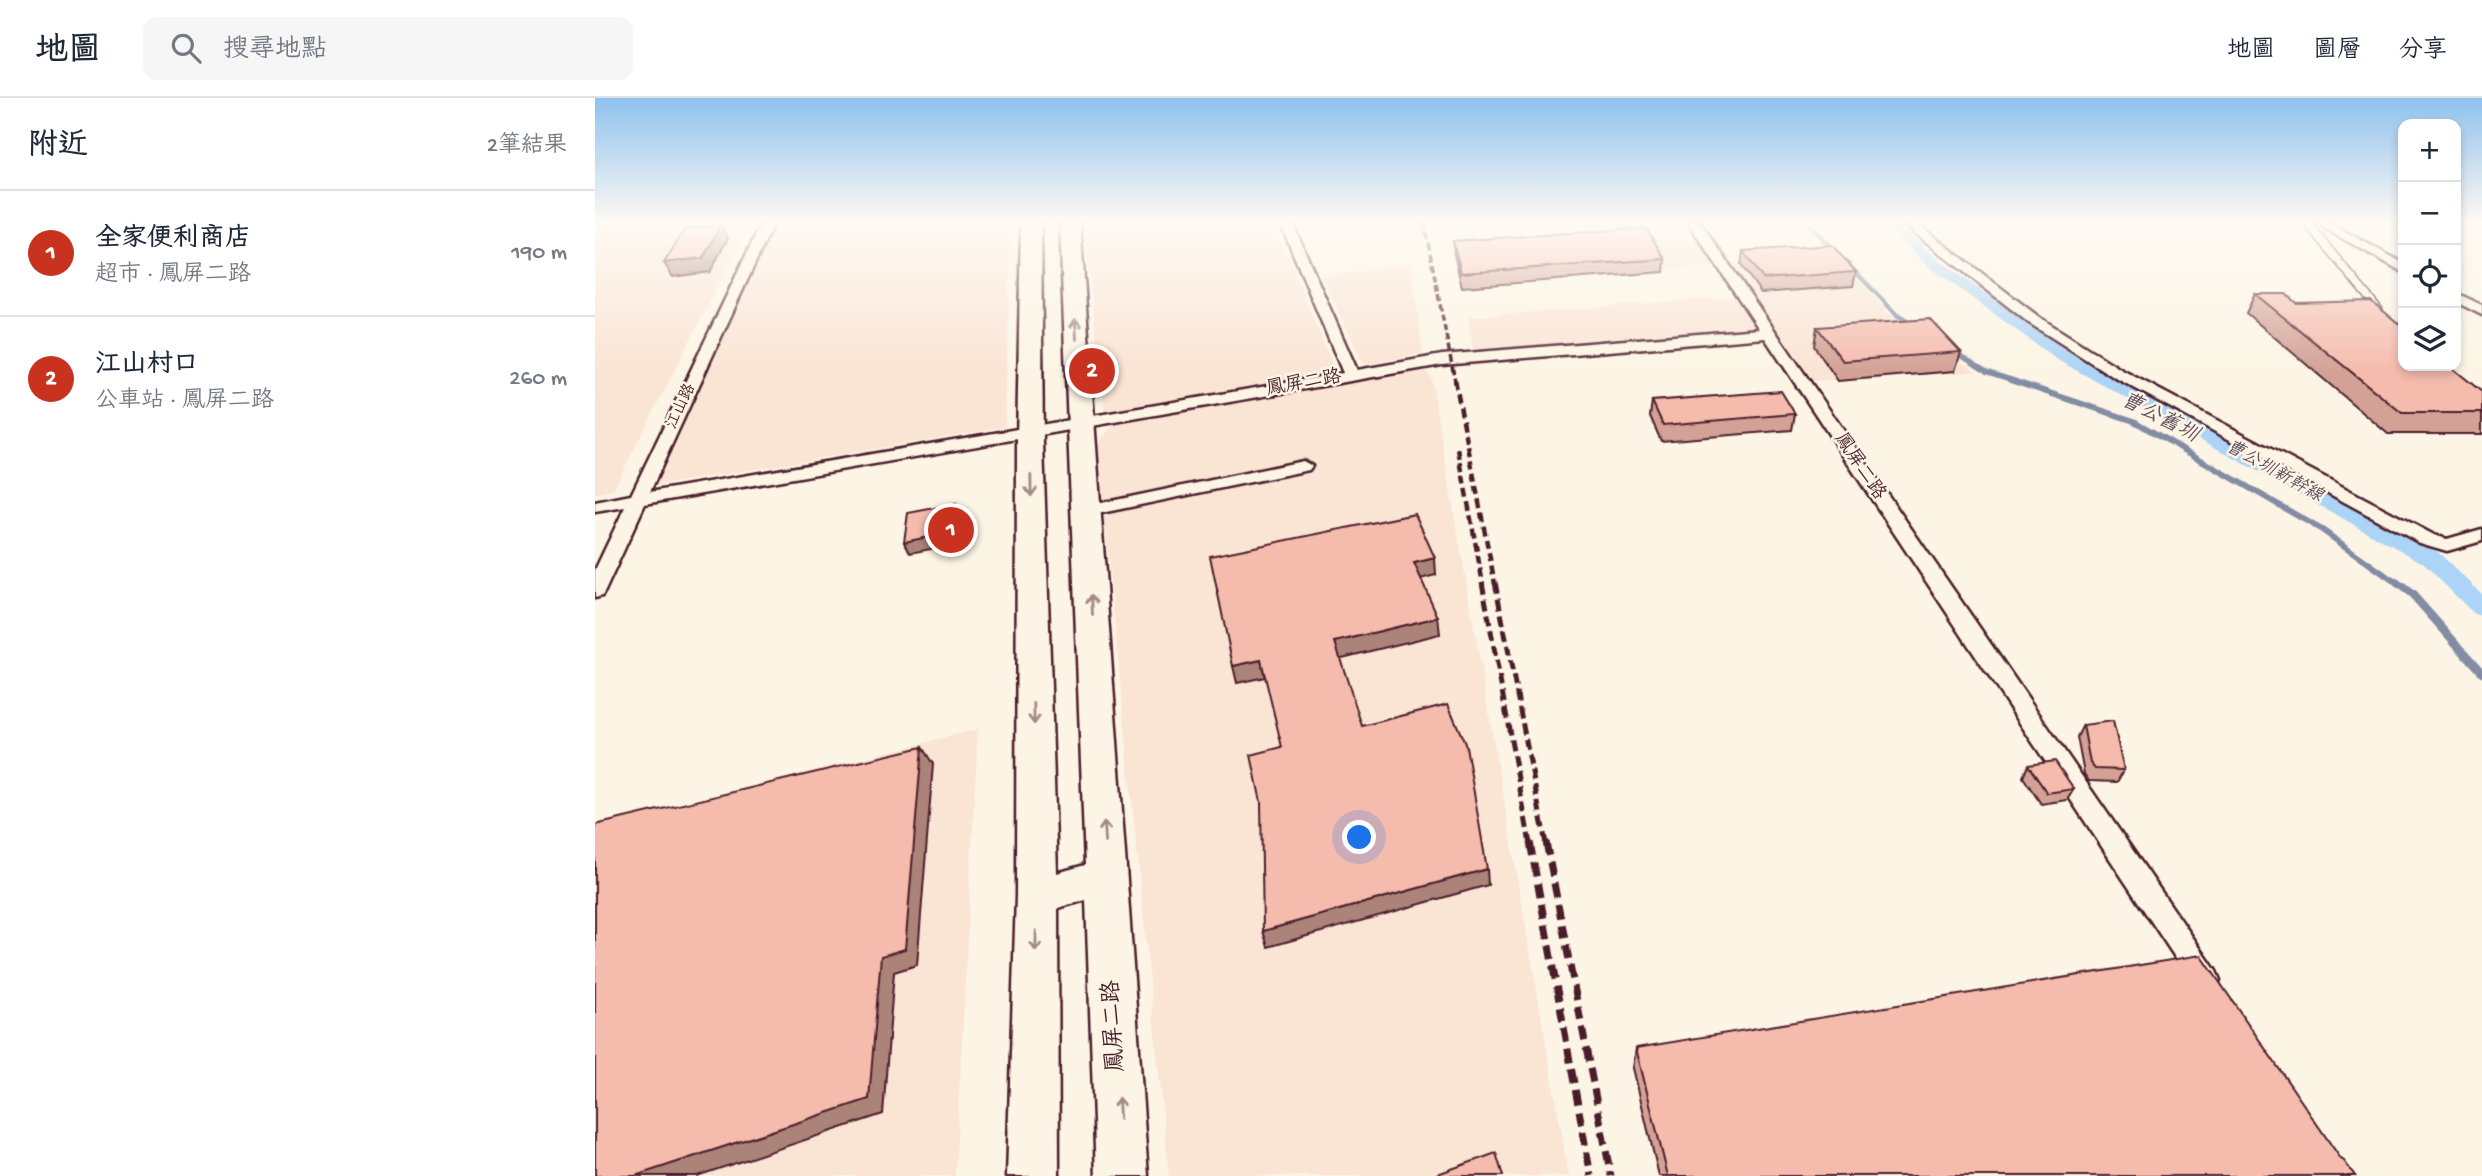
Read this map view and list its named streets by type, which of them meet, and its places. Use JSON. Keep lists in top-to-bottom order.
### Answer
{
  "streets": {
    "main road": ["鳳屏二路"],
    "street": ["江山路"]
  },
  "crossings": [
    ["鳳屏二路", "江山路"]
  ],
  "water": ["曹公舊圳", "曹公圳新幹線"],
  "page": {
    "header": "地圖",
    "search": "搜尋地點",
    "nav": ["地圖", "圖層", "分享"],
    "heading": ["附近", "2筆結果"],
    "map_buttons": ["+", "−"],
    "list": [
      {
        "mark": "1",
        "name": "全家便利商店",
        "note": "超市 · 鳳屏二路",
        "value": "190 m"
      },
      {
        "mark": "2",
        "name": "江山村口",
        "note": "公車站 · 鳳屏二路",
        "value": "260 m"
      }
    ],
    "pins": ["2", "1"]
  }
}
